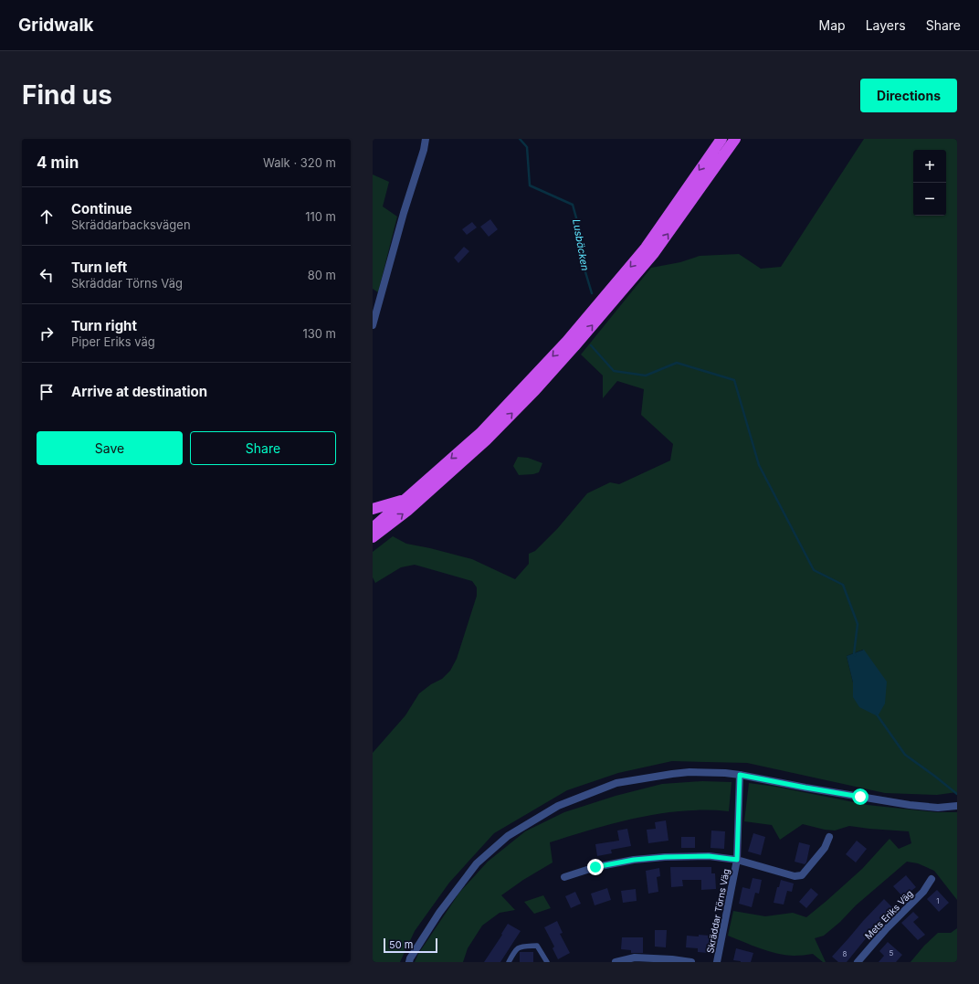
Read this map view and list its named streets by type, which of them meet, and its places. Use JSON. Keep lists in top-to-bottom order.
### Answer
{
  "streets": {
    "street": ["Skräddar Törns Väg", "Mets Eriks Väg"]
  },
  "water": ["Lusbäcken"],
  "house_numbers": ["1", "5", "8"],
  "scale_bar": "50 m",
  "page": {
    "header": "Gridwalk",
    "nav": ["Map", "Layers", "Share"],
    "buttons": [
      "Directions",
      ["Save", "Share"]
    ],
    "title": "Find us",
    "heading": ["4 min", "Walk · 320 m"],
    "map_buttons": ["+", "−"],
    "list": [
      ["Continue", "Skräddarbacksvägen", "110 m"],
      ["Turn left", "Skräddar Törns Väg", "80 m"],
      ["Turn right", "Piper Eriks väg", "130 m"],
      "Arrive at destination"
    ],
    "scale": "50 m"
  }
}
